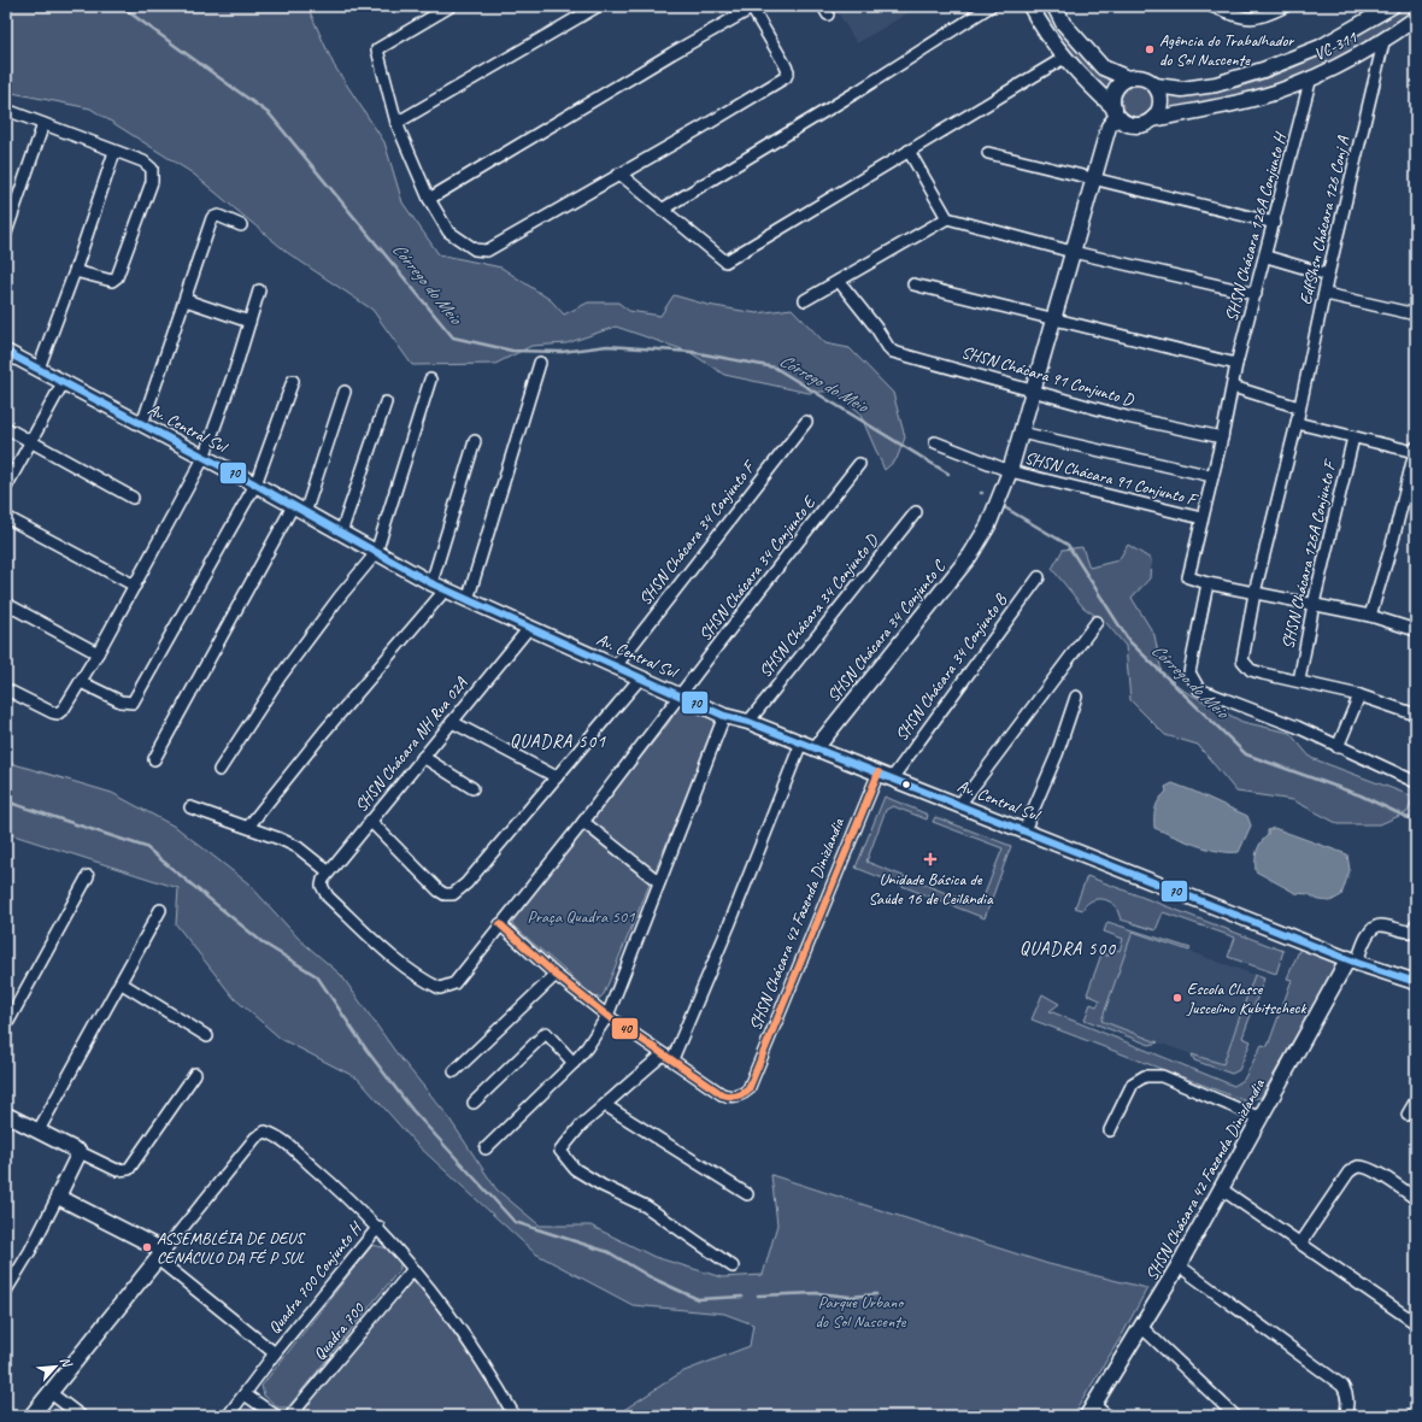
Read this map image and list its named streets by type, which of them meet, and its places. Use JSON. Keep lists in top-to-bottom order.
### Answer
{
  "streets": {
    "street": [
      "VC-311",
      "EdfShsn Chácara 126 Conj A",
      "SHSN Chácara 126A Conjunto H",
      "SHSN Chácara 91 Conjunto D",
      "Av. Central Sul",
      "SHSN Chácara 91 Conjunto F",
      "SHSN Chácara 34 Conjunto F",
      "SHSN Chácara 126A Conjunto F",
      "SHSN Chácara 34 Conjunto E",
      "SHSN Chácara 34 Conjunto D",
      "SHSN Chácara 34 Conjunto C",
      "SHSN Chácara 34 Conjunto B",
      "SHSN Chácara NH Rua 02A",
      "SHSN Chácara 42 Fazenda Dinizlandia",
      "Quadra 700 Conjunto H",
      "Quadra 700"
    ]
  },
  "crossings": [
    ["VC-311", "EdfShsn Chácara 126 Conj A"],
    ["VC-311", "SHSN Chácara 126A Conjunto H"],
    ["VC-311", "SHSN Chácara 34 Conjunto C"],
    ["EdfShsn Chácara 126 Conj A", "SHSN Chácara 126A Conjunto F"],
    ["SHSN Chácara 126A Conjunto H", "SHSN Chácara 91 Conjunto D"],
    ["SHSN Chácara 126A Conjunto H", "SHSN Chácara 91 Conjunto F"],
    ["SHSN Chácara 91 Conjunto D", "SHSN Chácara 34 Conjunto C"],
    ["Av. Central Sul", "SHSN Chácara 34 Conjunto F"],
    ["Av. Central Sul", "SHSN Chácara 34 Conjunto E"],
    ["Av. Central Sul", "SHSN Chácara 34 Conjunto D"],
    ["Av. Central Sul", "SHSN Chácara 34 Conjunto C"],
    ["Av. Central Sul", "SHSN Chácara 34 Conjunto B"],
    ["Av. Central Sul", "SHSN Chácara NH Rua 02A"],
    ["Av. Central Sul", "SHSN Chácara 42 Fazenda Dinizlandia"],
    ["SHSN Chácara 91 Conjunto F", "SHSN Chácara 34 Conjunto C"],
    ["SHSN Chácara 34 Conjunto E", "SHSN Chácara NH Rua 02A"],
    ["SHSN Chácara 34 Conjunto B", "SHSN Chácara 42 Fazenda Dinizlandia"]
  ],
  "districts": ["QUADRA 501", "QUADRA 500"],
  "water": ["Córrego do Meio"],
  "parks": ["Praça Quadra 501", "Parque Urbano do Sol Nascente"],
  "places": {
    "other": ["Agência do Trabalhador do Sol Nascente", "Escola Classe Juscelino Kubitscheck", "ASSEMBLÉIA DE DEUS CENÁCULO DA FÉ P SUL"],
    "health": ["Unidade Básica de Saúde 16 de Ceilândia"]
  },
  "lines": ["transit line 70", "transit line 40"],
  "north": "top right"
}
